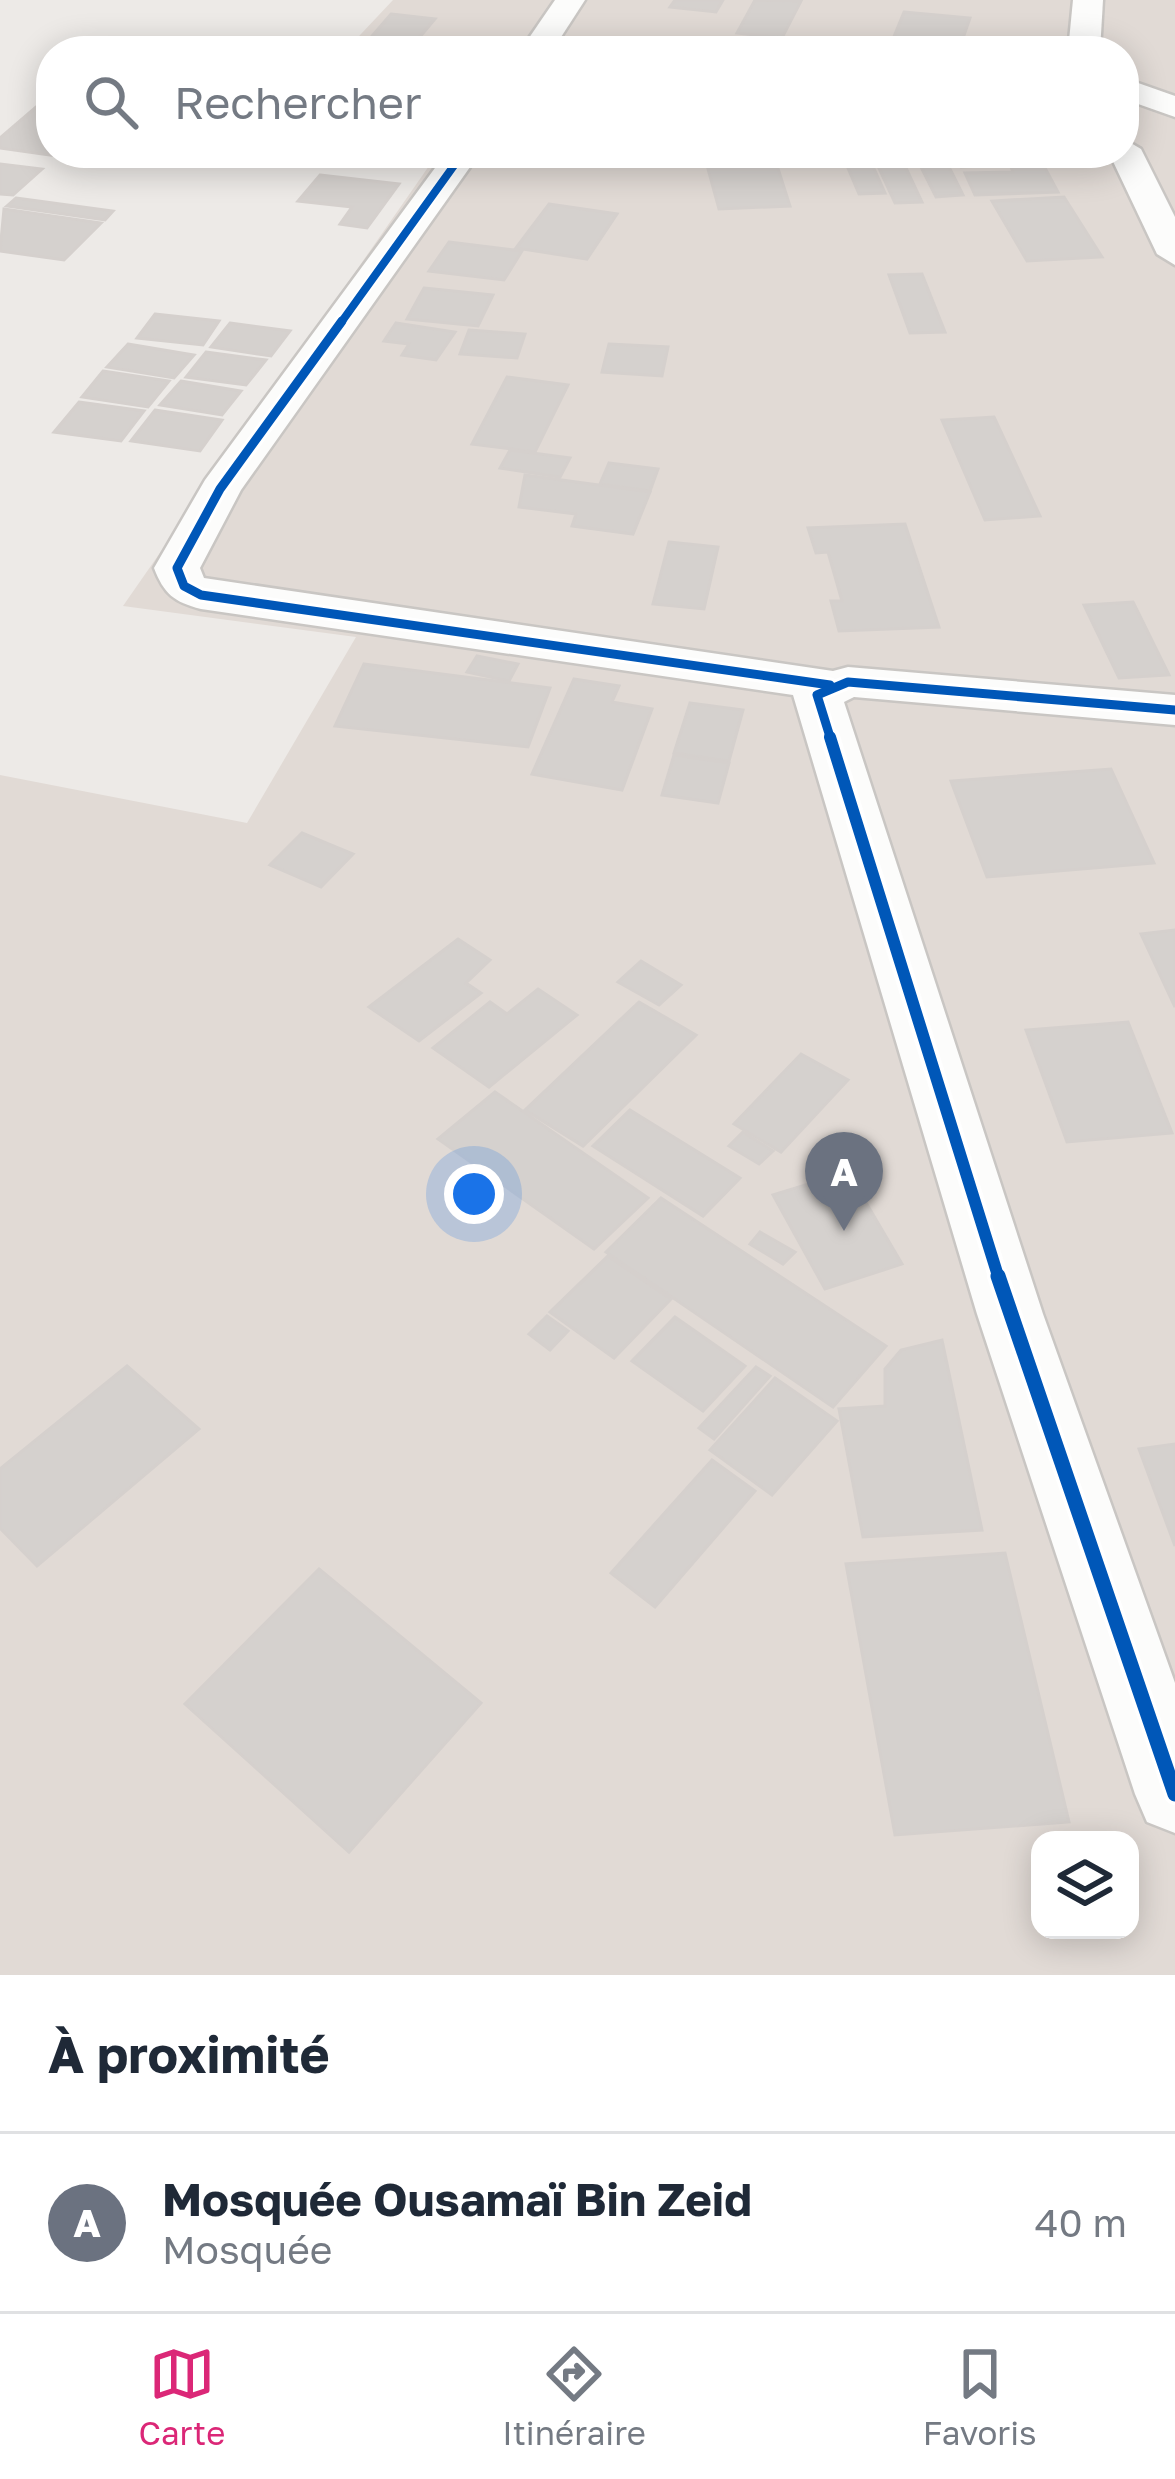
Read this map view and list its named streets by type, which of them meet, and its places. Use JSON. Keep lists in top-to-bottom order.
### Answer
{
  "page": {
    "search": "Rechercher",
    "pins": "A",
    "heading": "À proximité",
    "list": [
      {
        "mark": "A",
        "name": "Mosquée Ousamaï Bin Zeid",
        "note": "Mosquée",
        "value": "40 m"
      }
    ],
    "nav": ["Carte", "Itinéraire", "Favoris"]
  }
}
